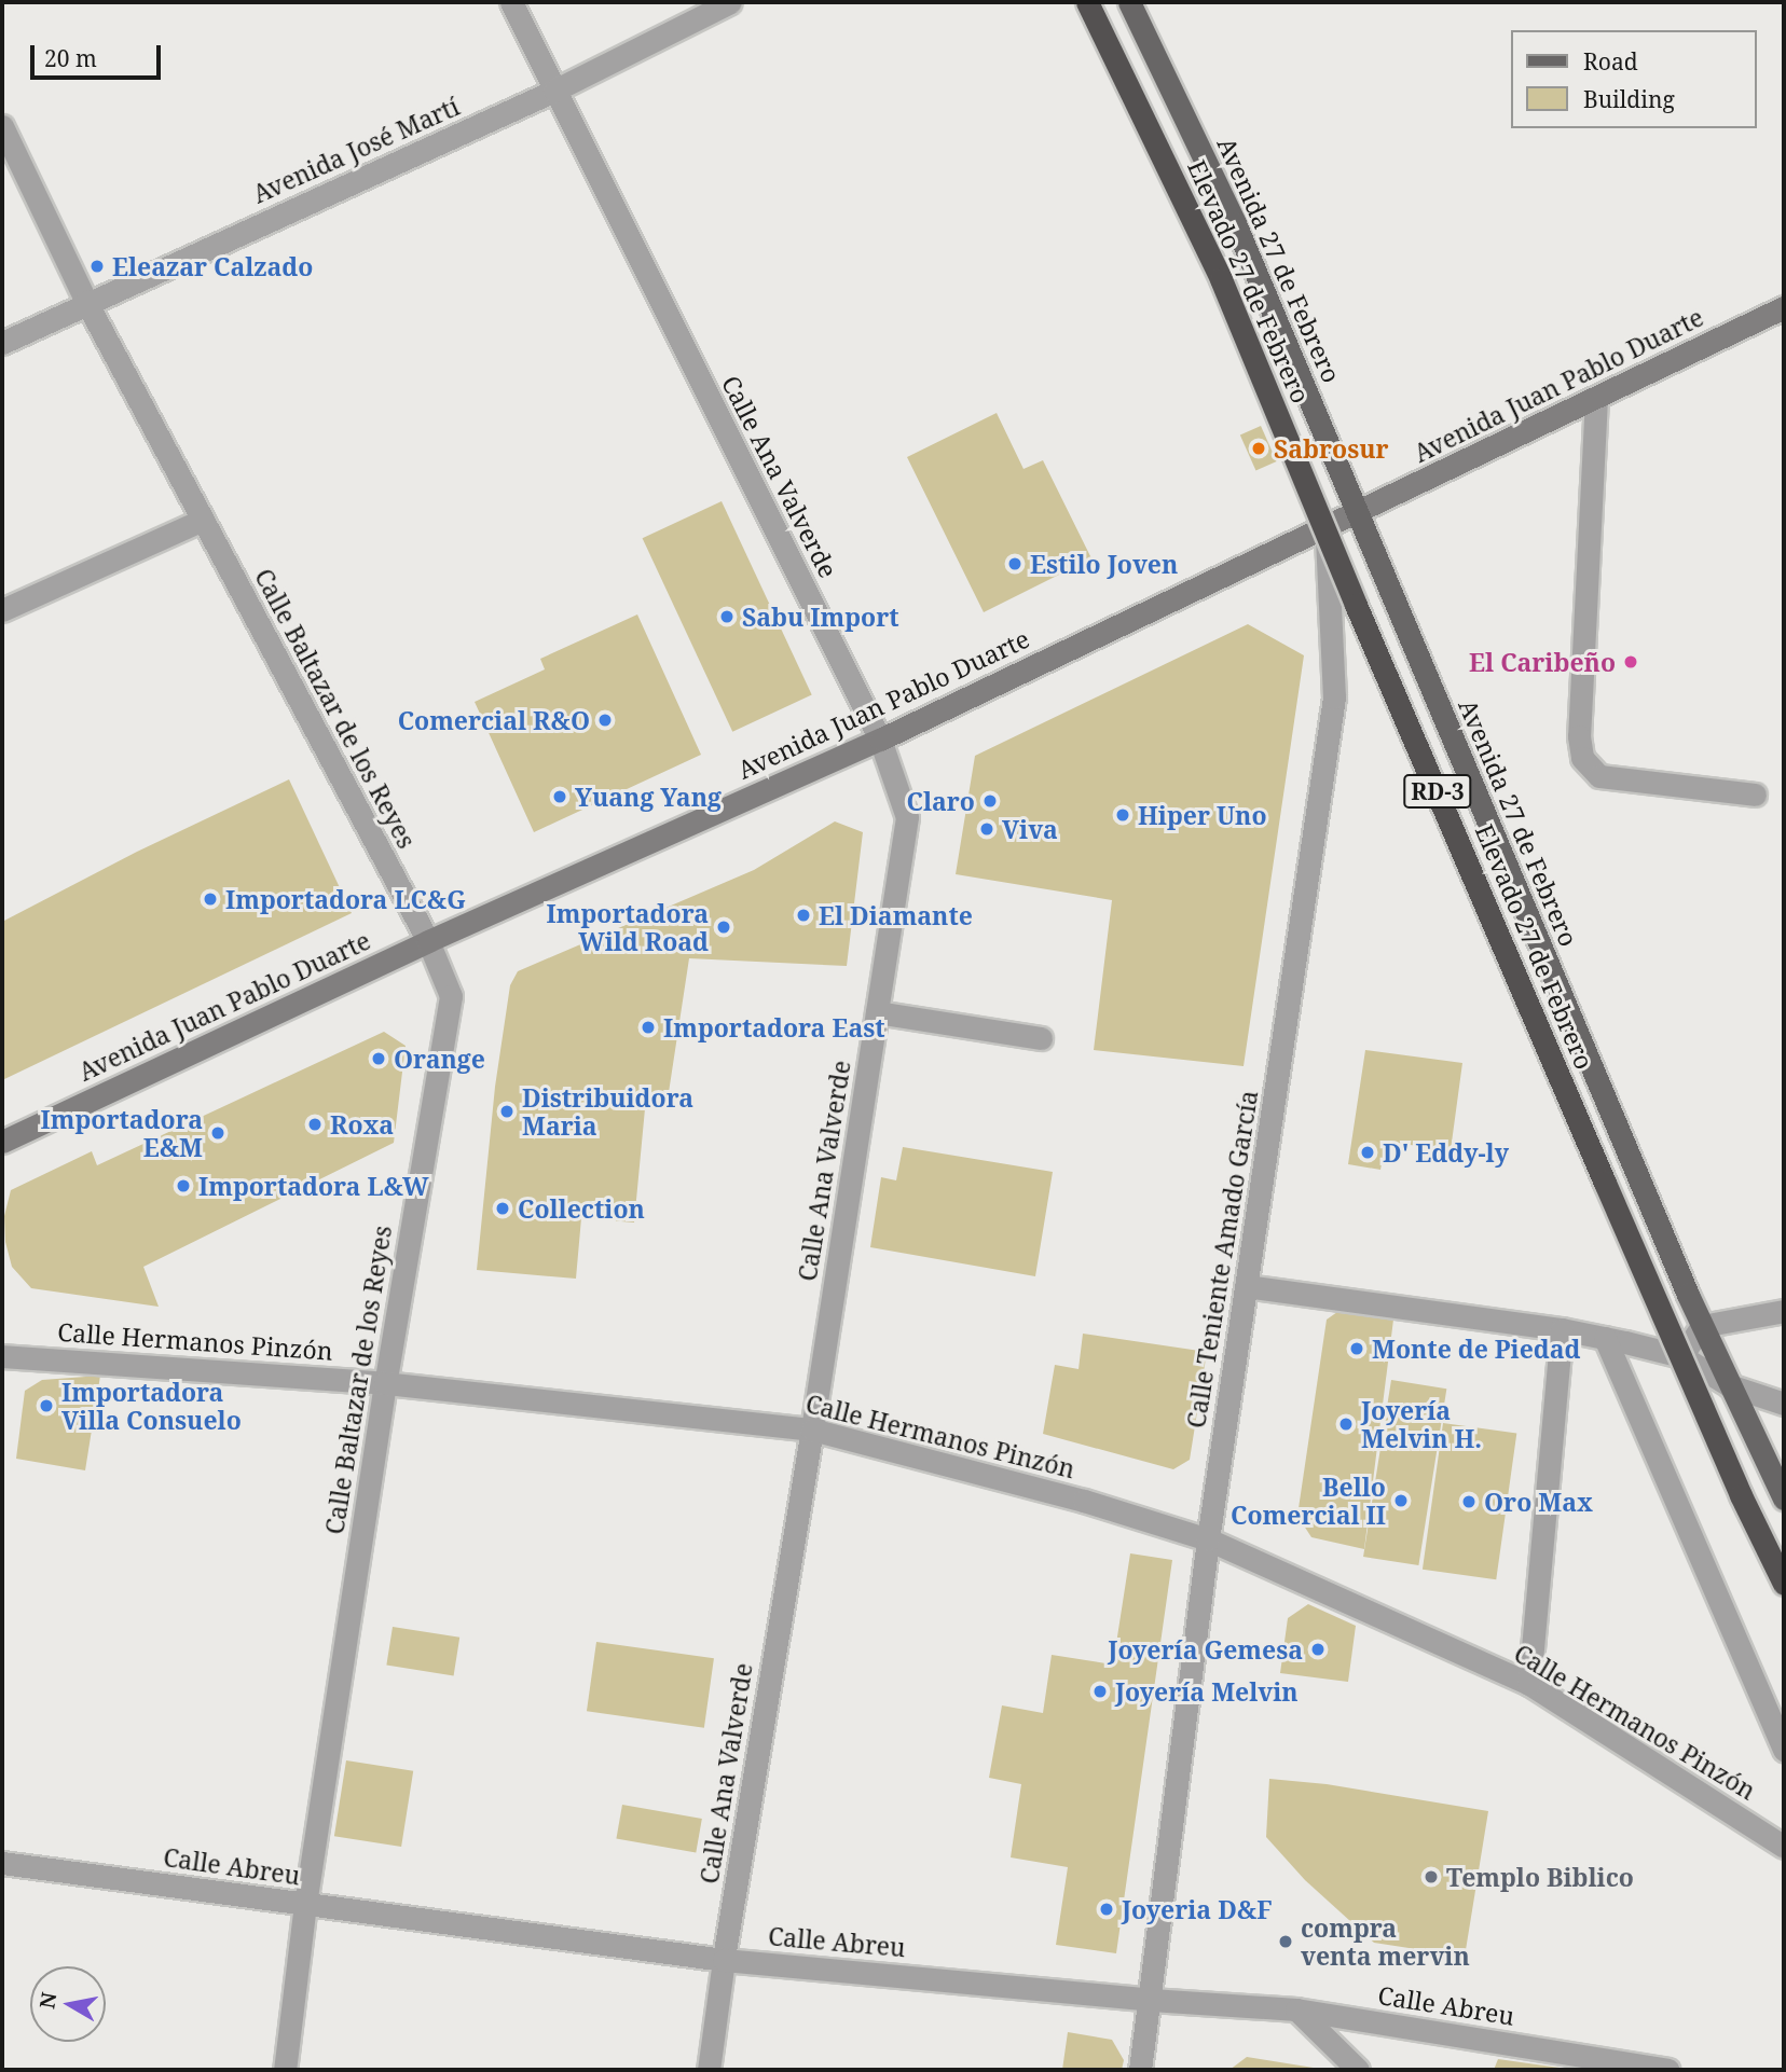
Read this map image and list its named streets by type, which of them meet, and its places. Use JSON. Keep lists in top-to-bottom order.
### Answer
{
  "streets": {
    "highway": ["Elevado 27 de Febrero", "RD-3"],
    "main road": ["Avenida 27 de Febrero", "Avenida Juan Pablo Duarte"],
    "street": [
      "Avenida José Martí",
      "Calle Ana Valverde",
      "Calle Baltazar de los Reyes",
      "Calle Teniente Amado García",
      "Calle Hermanos Pinzón",
      "Calle Abreu"
    ]
  },
  "crossings": [
    ["Avenida José Martí", "Calle Ana Valverde"],
    ["Avenida José Martí", "Calle Baltazar de los Reyes"],
    ["Avenida 27 de Febrero", "Avenida Juan Pablo Duarte"],
    ["Avenida Juan Pablo Duarte", "Calle Ana Valverde"],
    ["Avenida Juan Pablo Duarte", "Calle Baltazar de los Reyes"],
    ["Avenida Juan Pablo Duarte", "Calle Teniente Amado García"],
    ["Calle Ana Valverde", "Calle Hermanos Pinzón"],
    ["Calle Ana Valverde", "Calle Abreu"],
    ["Calle Baltazar de los Reyes", "Calle Hermanos Pinzón"],
    ["Calle Baltazar de los Reyes", "Calle Abreu"],
    ["Calle Teniente Amado García", "Calle Hermanos Pinzón"],
    ["Calle Teniente Amado García", "Calle Abreu"]
  ],
  "places": [
    "Eleazar Calzado",
    "Sabrosur",
    "Estilo Joven",
    "Sabu Import",
    "El Caribeño",
    "Comercial R&O",
    "Yuang Yang",
    "Claro",
    "Hiper Uno",
    "Viva",
    "Importadora LC&G",
    "El Diamante",
    "Importadora Wild Road",
    "Importadora East",
    "Orange",
    "Distribuidora Maria",
    "Roxa",
    "Importadora E&M",
    "D' Eddy-ly",
    "Importadora L&W",
    "Collection",
    "Monte de Piedad",
    "Importadora Villa Consuelo",
    "Joyería Melvin H.",
    "Bello Comercial II",
    "Oro Max",
    "Joyería Gemesa",
    "Joyería Melvin",
    "Templo Biblico",
    "Joyeria D&F",
    "compra venta mervin"
  ],
  "legend": ["Road", "Building"],
  "scale_bar": "20 m",
  "north": "left"
}
